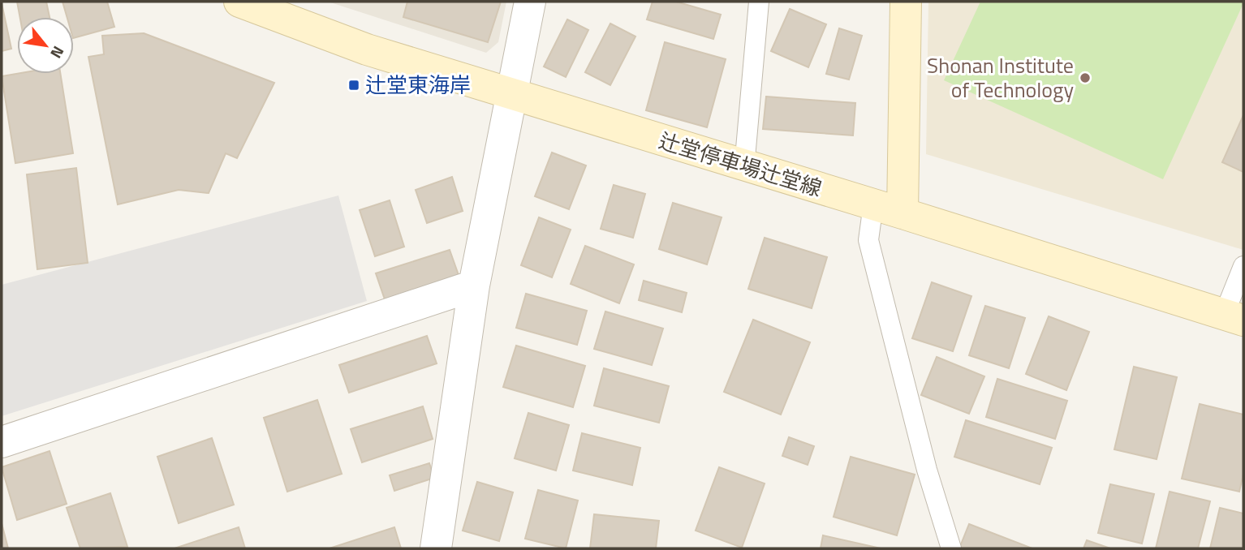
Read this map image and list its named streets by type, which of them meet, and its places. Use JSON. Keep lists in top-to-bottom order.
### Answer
{
  "streets": {
    "main road": ["辻堂停車場辻堂線"]
  },
  "places": {
    "other": ["Shonan Institute of Technology"],
    "transit": ["辻堂東海岸"]
  },
  "north": "bottom right"
}
